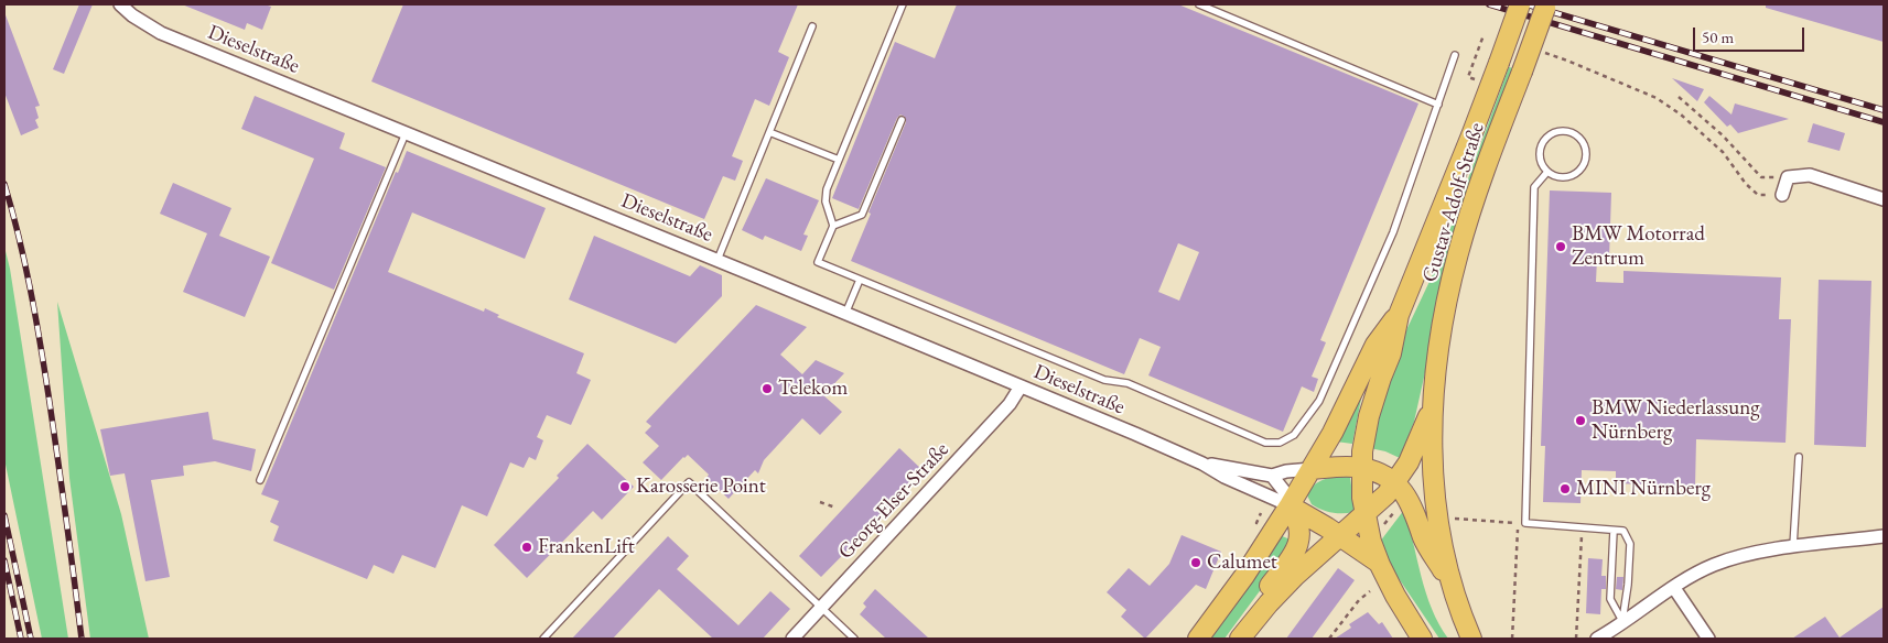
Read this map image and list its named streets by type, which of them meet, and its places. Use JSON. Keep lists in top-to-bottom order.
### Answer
{
  "streets": {
    "main road": ["Gustav-Adolf-Straße"],
    "street": ["Dieselstraße", "Georg-Elser-Straße"]
  },
  "crossings": [
    ["Dieselstraße", "Gustav-Adolf-Straße"],
    ["Dieselstraße", "Georg-Elser-Straße"]
  ],
  "places": [
    "BMW Motorrad Zentrum",
    "Telekom",
    "BMW Niederlassung Nürnberg",
    "Karosserie Point",
    "MINI Nürnberg",
    "FrankenLift",
    "Calumet"
  ],
  "scale_bar": "50 m"
}
